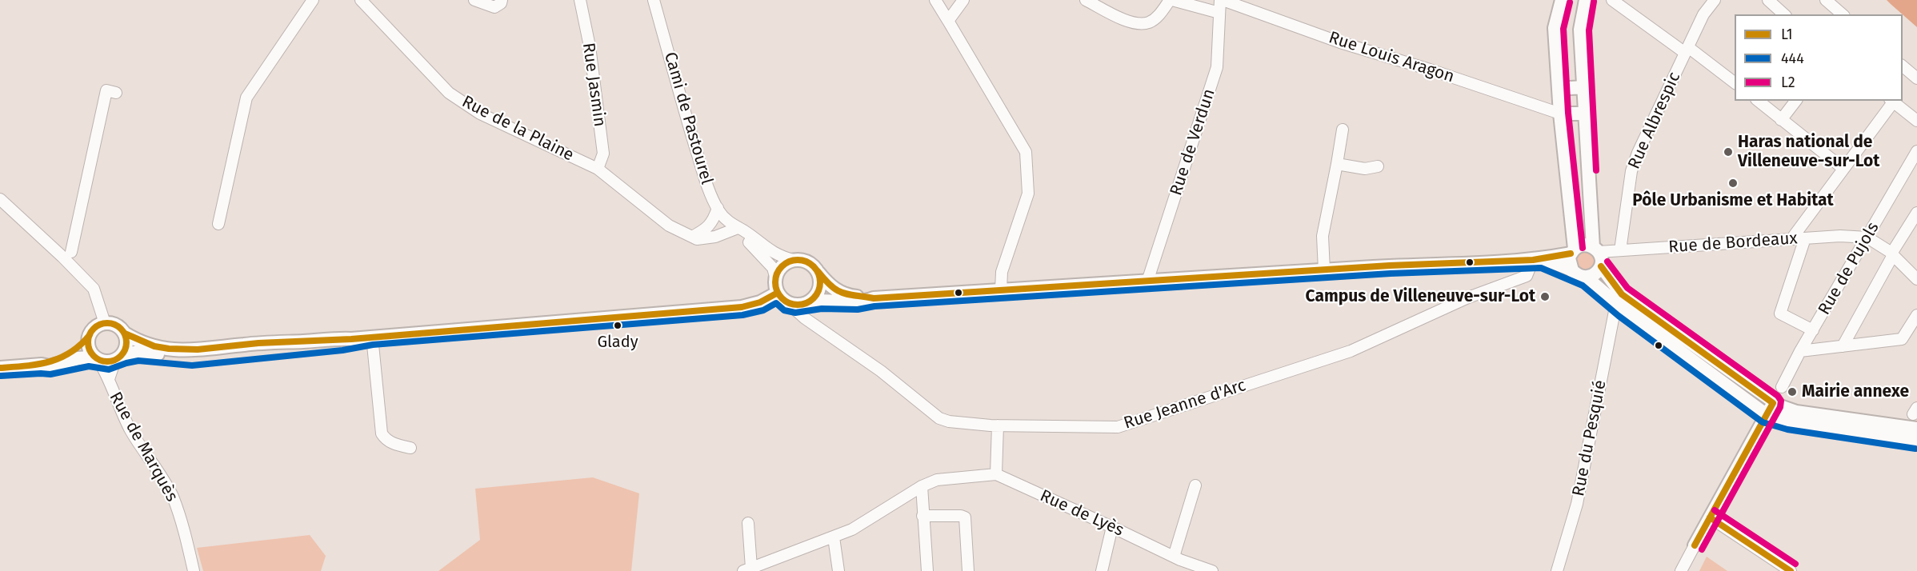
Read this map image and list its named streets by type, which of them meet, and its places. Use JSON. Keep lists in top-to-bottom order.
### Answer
{
  "streets": {
    "street": [
      "Rue Louis Aragon",
      "Rue Jasmin",
      "Cami de Pastourel",
      "Rue Albrespic",
      "Rue de la Plaine",
      "Rue de Verdun",
      "Rue de Bordeaux",
      "Rue de Pujols",
      "Rue Jeanne d'Arc",
      "Rue du Pesquié",
      "Rue de Marquès",
      "Rue de Lyès"
    ]
  },
  "crossings": [
    ["Rue Louis Aragon", "Rue de Verdun"],
    ["Rue Jasmin", "Rue de la Plaine"],
    ["Cami de Pastourel", "Rue de la Plaine"],
    ["Cami de Pastourel", "Rue Jeanne d'Arc"],
    ["Rue Albrespic", "Rue de Bordeaux"],
    ["Rue de Bordeaux", "Rue de Pujols"]
  ],
  "places": [
    "Haras national de Villeneuve-sur-Lot",
    "Pôle Urbanisme et Habitat",
    "Campus de Villeneuve-sur-Lot",
    "Glady",
    "Mairie annexe"
  ],
  "lines": ["transit line L2", "transit line L1", "transit line 444"],
  "legend": ["L1", "444", "L2"]
}
